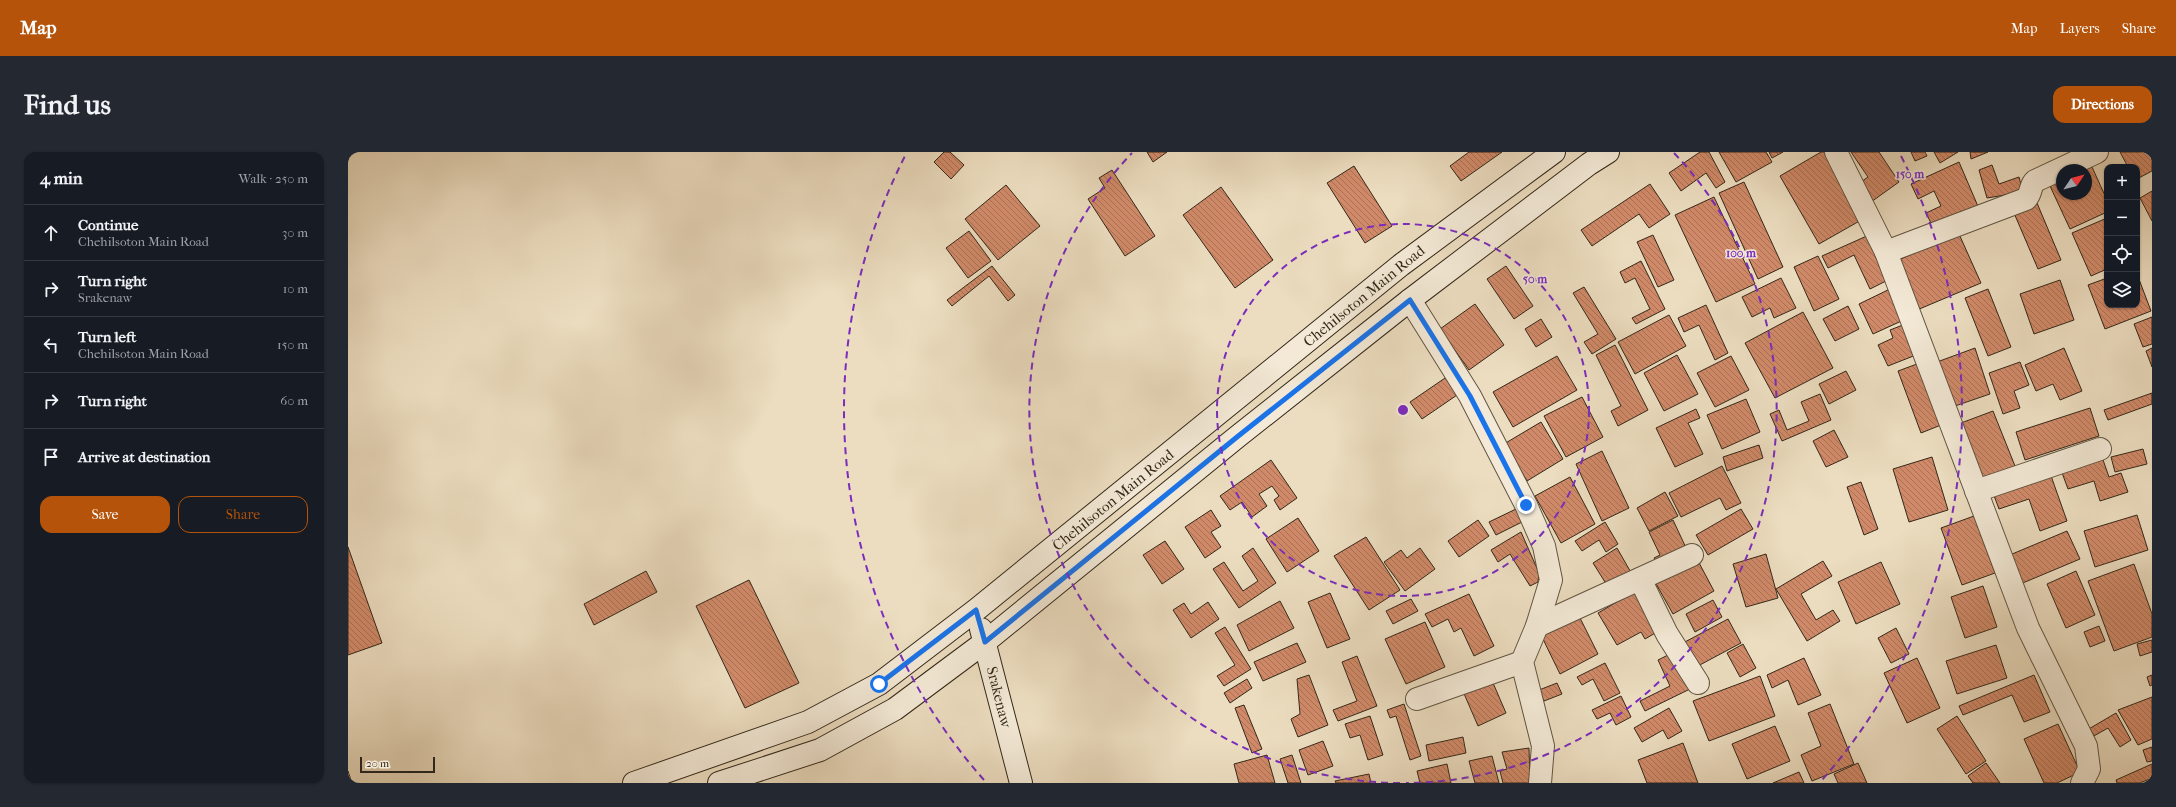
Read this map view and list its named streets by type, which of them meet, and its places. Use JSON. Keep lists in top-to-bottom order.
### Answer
{
  "streets": {
    "main road": ["Chehilsoton Main Road", "Srakenaw"]
  },
  "crossings": [
    ["Chehilsoton Main Road", "Srakenaw"]
  ],
  "scale_bar": "20 m",
  "north": "top right",
  "page": {
    "header": "Map",
    "nav": ["Map", "Layers", "Share"],
    "buttons": [
      "Directions",
      ["Save", "Share"]
    ],
    "title": "Find us",
    "heading": ["4 min", "Walk · 250 m"],
    "map_buttons": ["+", "−"],
    "list": [
      ["Continue", "Chehilsoton Main Road", "30 m"],
      ["Turn right", "Srakenaw", "10 m"],
      ["Turn left", "Chehilsoton Main Road", "150 m"],
      ["Turn right", "60 m"],
      "Arrive at destination"
    ],
    "scale": "20 m"
  },
  "rings": ["150 m", "100 m", "50 m"]
}
